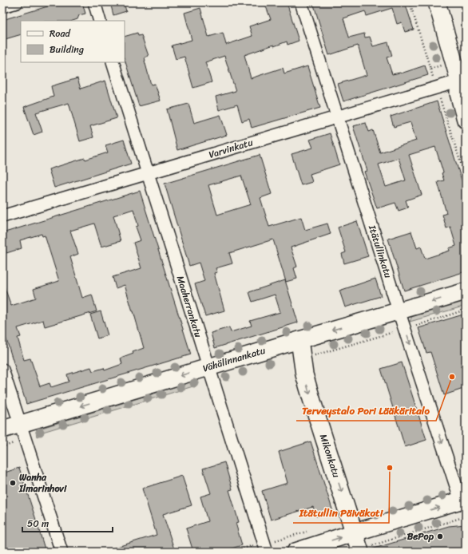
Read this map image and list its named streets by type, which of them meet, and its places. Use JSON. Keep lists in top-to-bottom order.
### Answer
{
  "streets": {
    "main road": ["Vähälinnankatu", "Mikonkatu"],
    "street": ["Varvinkatu", "Itätullinkatu", "Maaherrankatu"]
  },
  "crossings": [
    ["Varvinkatu", "Itätullinkatu"],
    ["Varvinkatu", "Maaherrankatu"],
    ["Itätullinkatu", "Vähälinnankatu"],
    ["Maaherrankatu", "Vähälinnankatu"],
    ["Vähälinnankatu", "Mikonkatu"]
  ],
  "one_way": ["Vähälinnankatu", "Mikonkatu"],
  "places": [
    "Terveystalo Pori Lääkäritalo",
    "Itätullin Päiväkoti",
    "Wanha Ilmarinhovi",
    "BePop"
  ],
  "legend": ["Road", "Building"],
  "scale_bar": "50 m"
}
